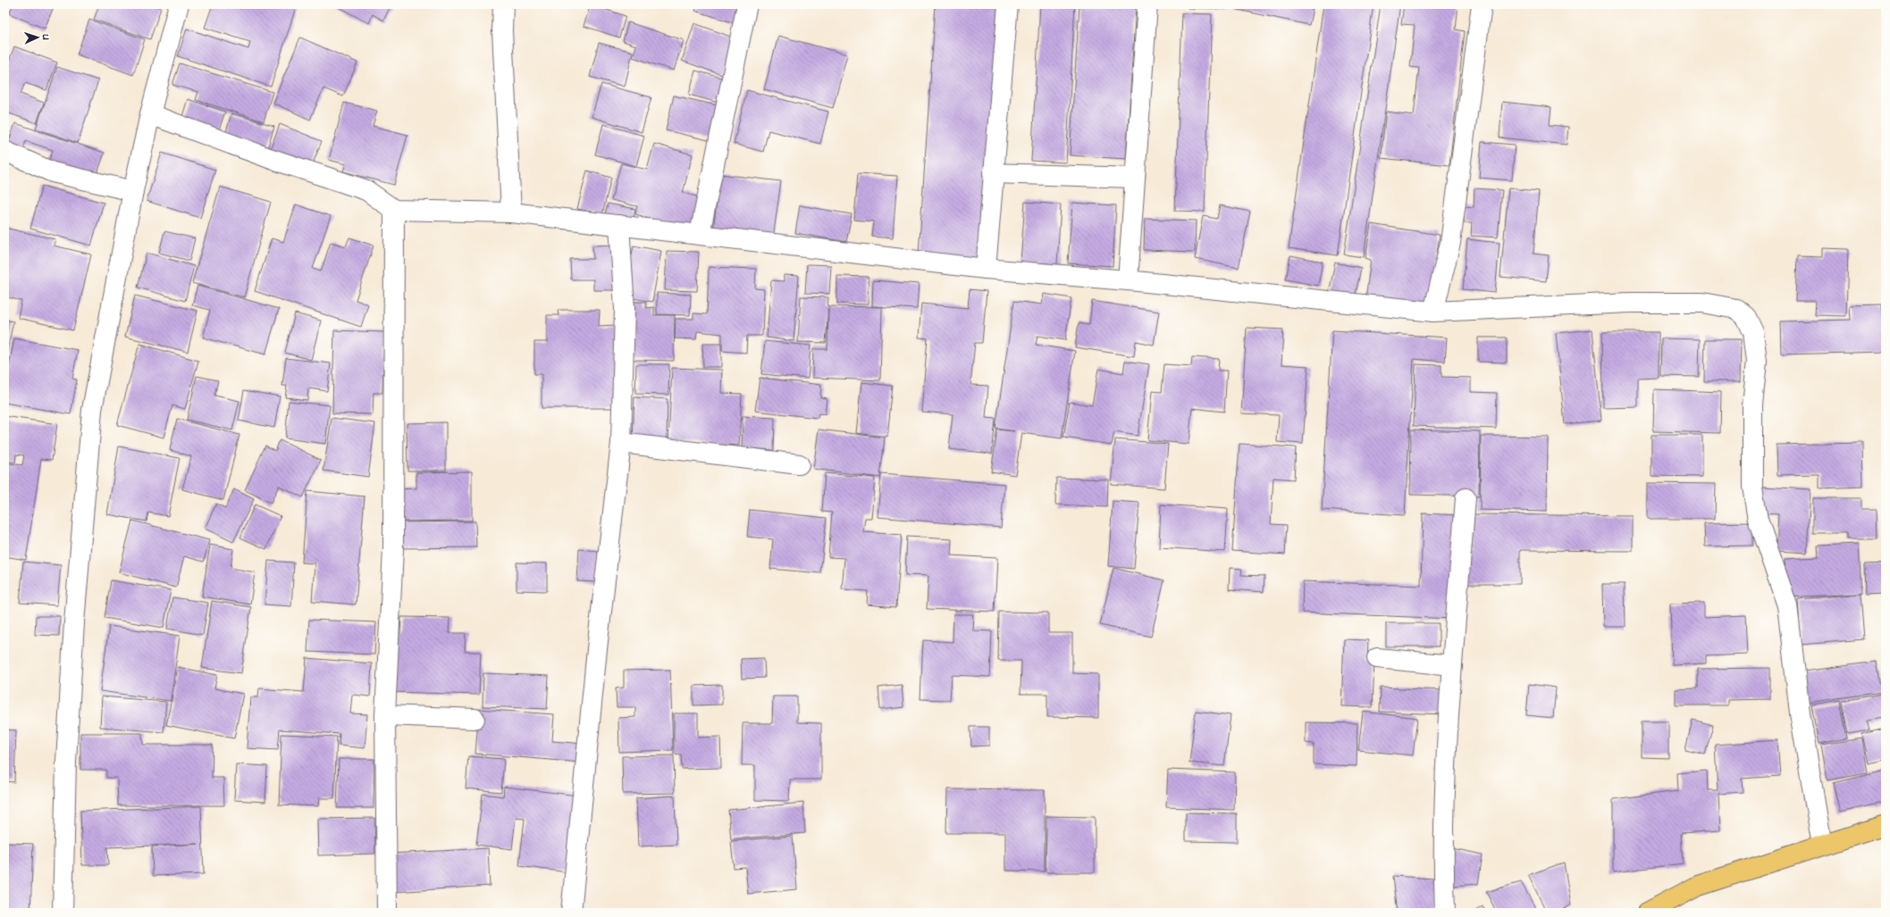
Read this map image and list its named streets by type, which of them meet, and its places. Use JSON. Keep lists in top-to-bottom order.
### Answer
{
  "north": "right"
}
